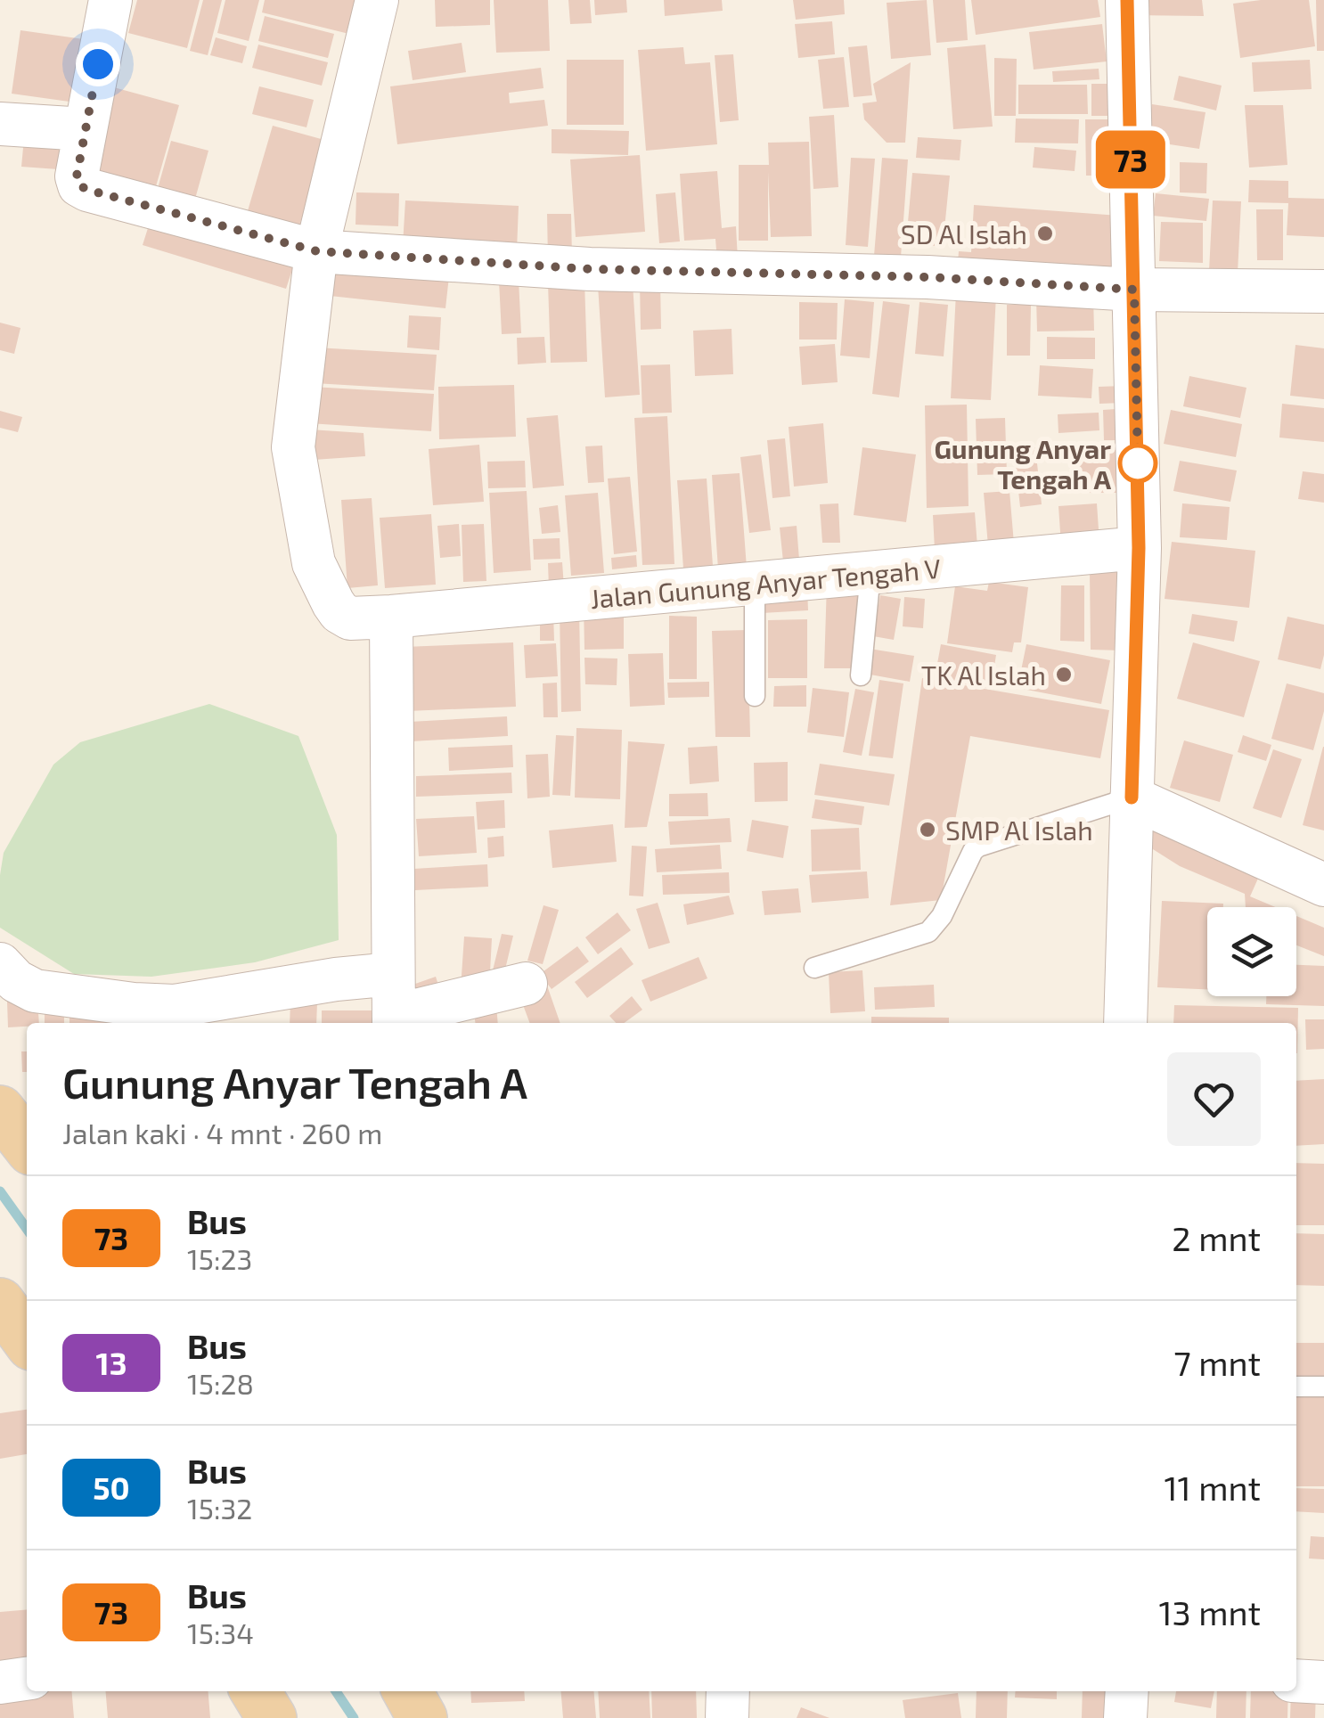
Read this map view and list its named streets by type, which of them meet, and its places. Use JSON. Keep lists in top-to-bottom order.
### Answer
{
  "streets": {
    "street": ["Jalan Gunung Anyar Tengah V"]
  },
  "places": [
    "SD Al Islah",
    "Gunung Anyar Tengah A",
    "TK Al Islah",
    "SMP Al Islah"
  ],
  "lines": ["bus line 73"],
  "page": {
    "on_map": "73",
    "heading": ["Gunung Anyar Tengah A", "Jalan kaki · 4 mnt · 260 m"],
    "list": [
      {
        "mark": "73",
        "name": "Bus",
        "note": "15:23",
        "value": "2 mnt"
      },
      {
        "mark": "13",
        "name": "Bus",
        "note": "15:28",
        "value": "7 mnt"
      },
      {
        "mark": "50",
        "name": "Bus",
        "note": "15:32",
        "value": "11 mnt"
      },
      {
        "mark": "73",
        "name": "Bus",
        "note": "15:34",
        "value": "13 mnt"
      }
    ]
  }
}
